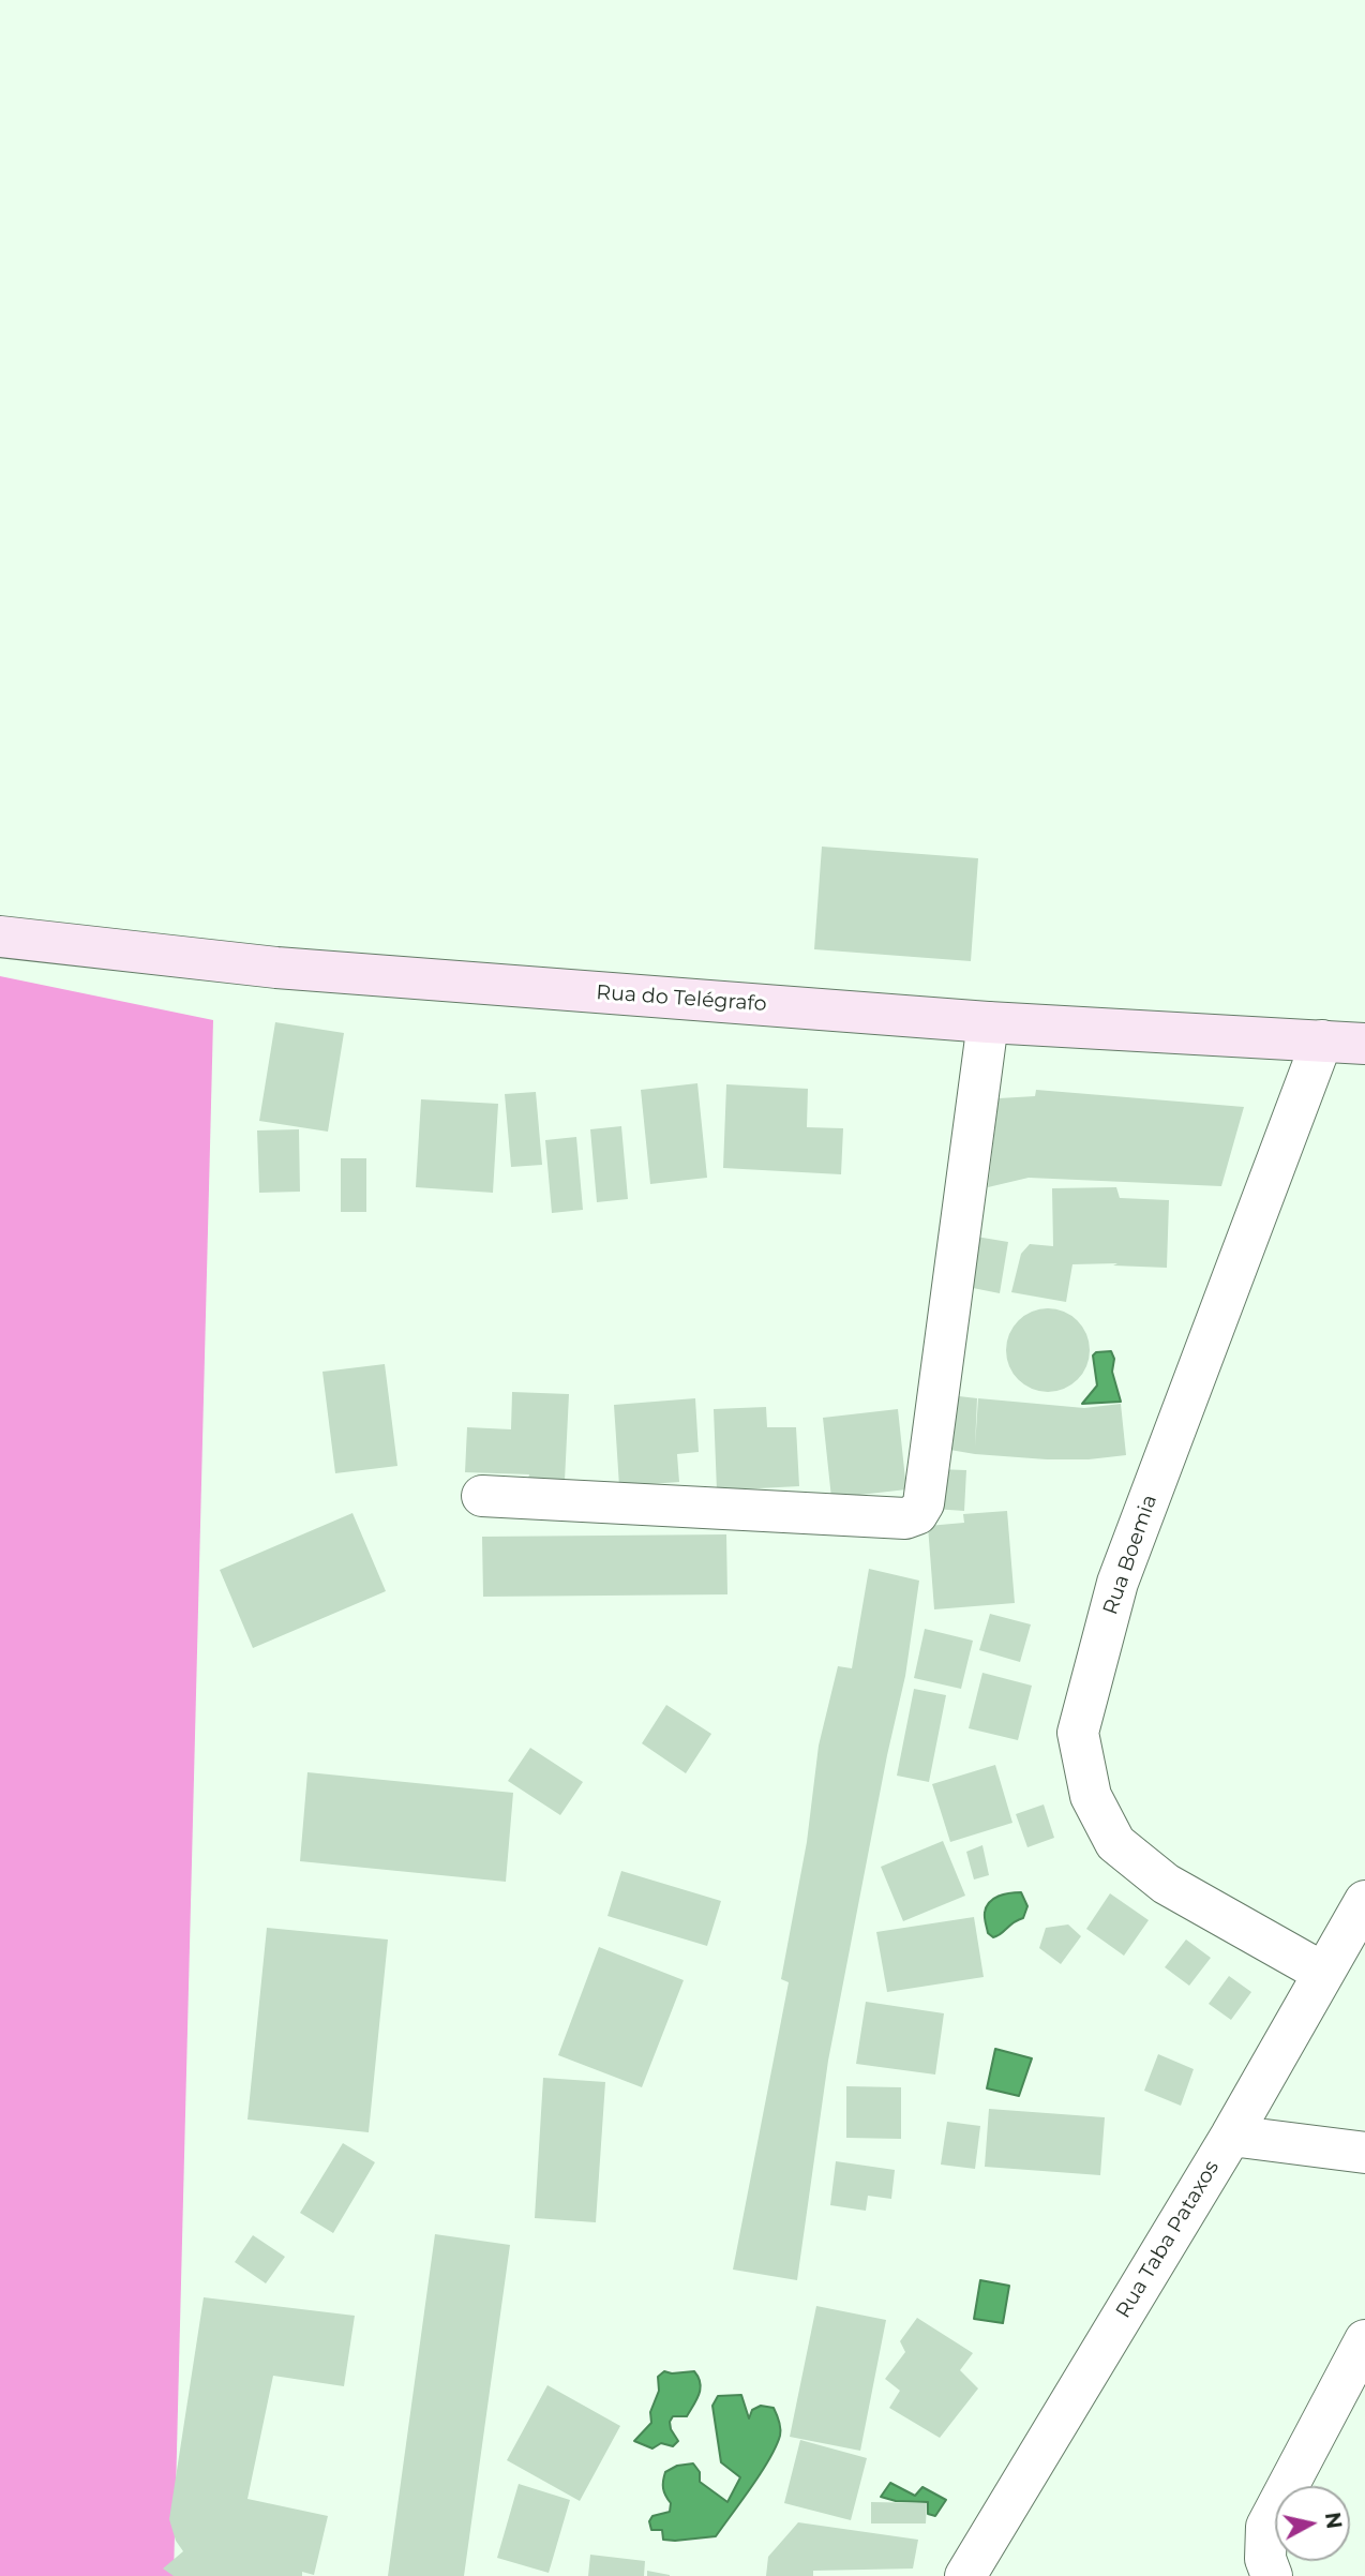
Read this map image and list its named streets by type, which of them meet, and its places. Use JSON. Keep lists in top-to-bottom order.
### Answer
{
  "streets": {
    "street": ["Rua do Telégrafo", "Rua Boemia", "Rua Taba Pataxos"]
  },
  "crossings": [
    ["Rua do Telégrafo", "Rua Boemia"],
    ["Rua Boemia", "Rua Taba Pataxos"]
  ],
  "north": "right"
}
